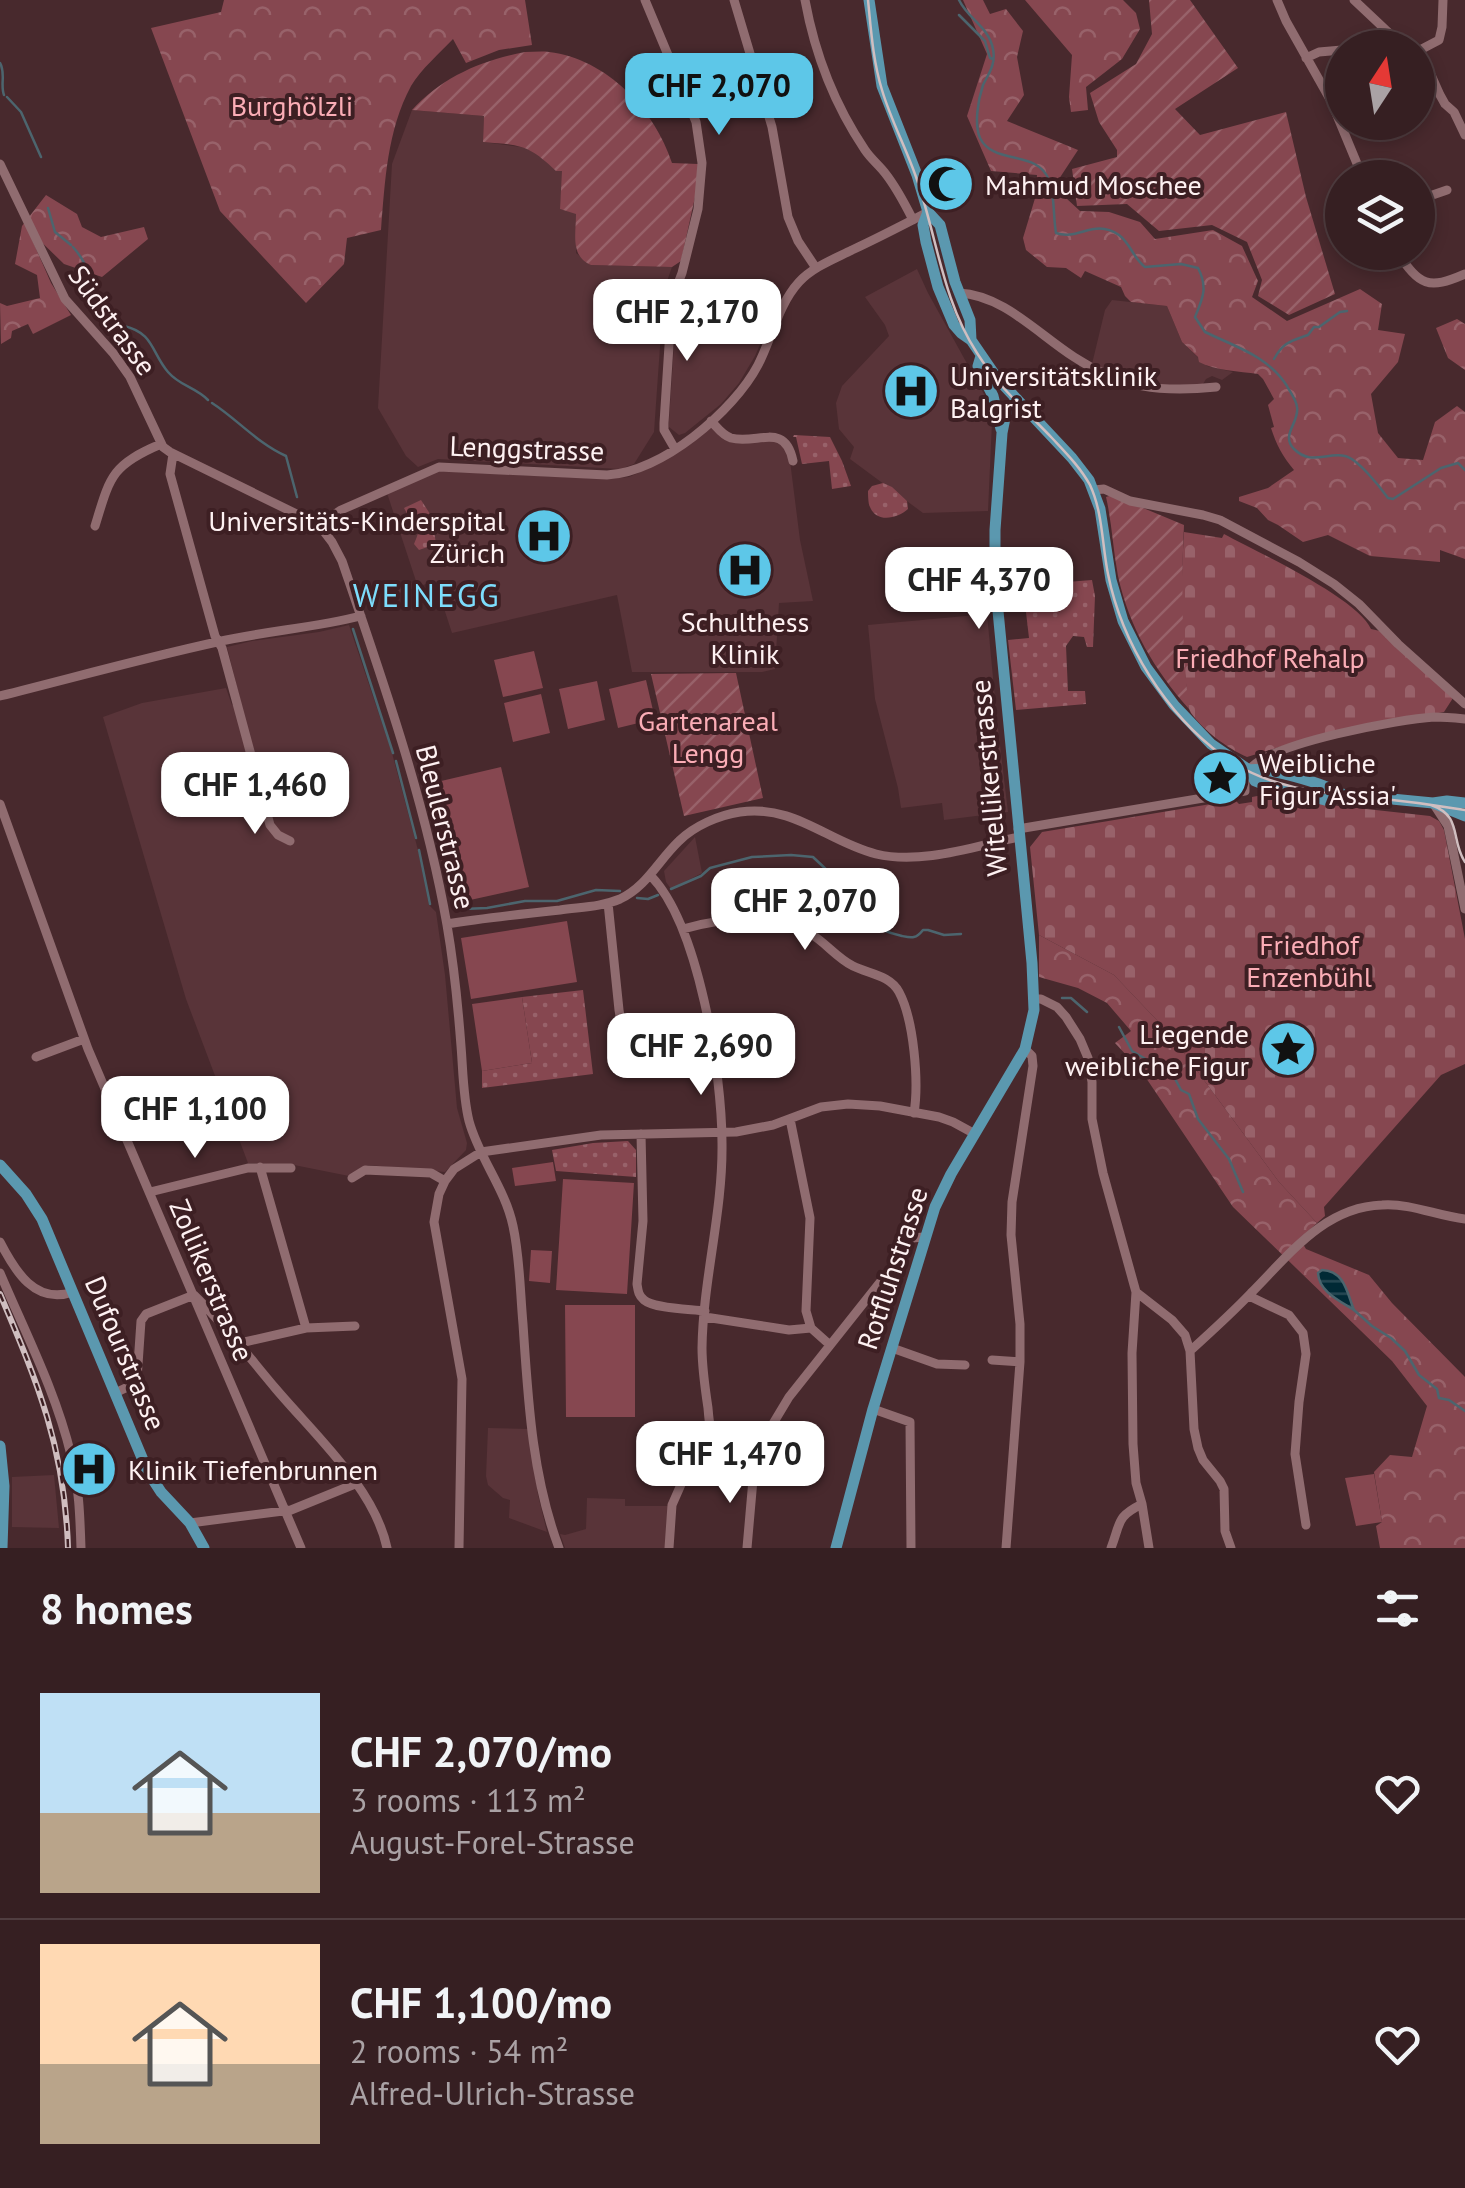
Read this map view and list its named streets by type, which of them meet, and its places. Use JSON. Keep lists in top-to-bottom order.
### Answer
{
  "streets": {
    "main road": ["Witellikerstrasse", "Rotfluhstrasse", "Dufourstrasse"],
    "street": [
      "Südstrasse",
      "Lenggstrasse",
      "Bleulerstrasse",
      "Zollikerstrasse"
    ]
  },
  "crossings": [
    ["Lenggstrasse", "Bleulerstrasse"],
    ["Witellikerstrasse", "Rotfluhstrasse"]
  ],
  "districts": ["WEINEGG"],
  "parks": [
    "Burghölzli",
    "Friedhof Rehalp",
    "Gartenareal Lengg",
    "Friedhof Enzenbühl"
  ],
  "places": {
    "mosque": ["Mahmud Moschee"],
    "hospital": [
      "Universitätsklinik Balgrist",
      "Universitäts-Kinderspital Zürich",
      "Schulthess Klinik",
      "Klinik Tiefenbrunnen"
    ],
    "place": ["Weibliche Figur 'Assia'", "Liegende weibliche Figur"]
  },
  "north": "top",
  "page": {
    "price": [
      "CHF 2,070",
      "CHF 2,170",
      "CHF 4,370",
      "CHF 1,460",
      "CHF 2,070",
      "CHF 2,690",
      "CHF 1,100",
      "CHF 1,470"
    ],
    "heading": "8 homes",
    "list": [
      {
        "name": "CHF 2,070/mo",
        "note": "3 rooms · 113 m² · August-Forel-Strasse"
      },
      {
        "name": "CHF 1,100/mo",
        "note": "2 rooms · 54 m² · Alfred-Ulrich-Strasse"
      }
    ]
  }
}
